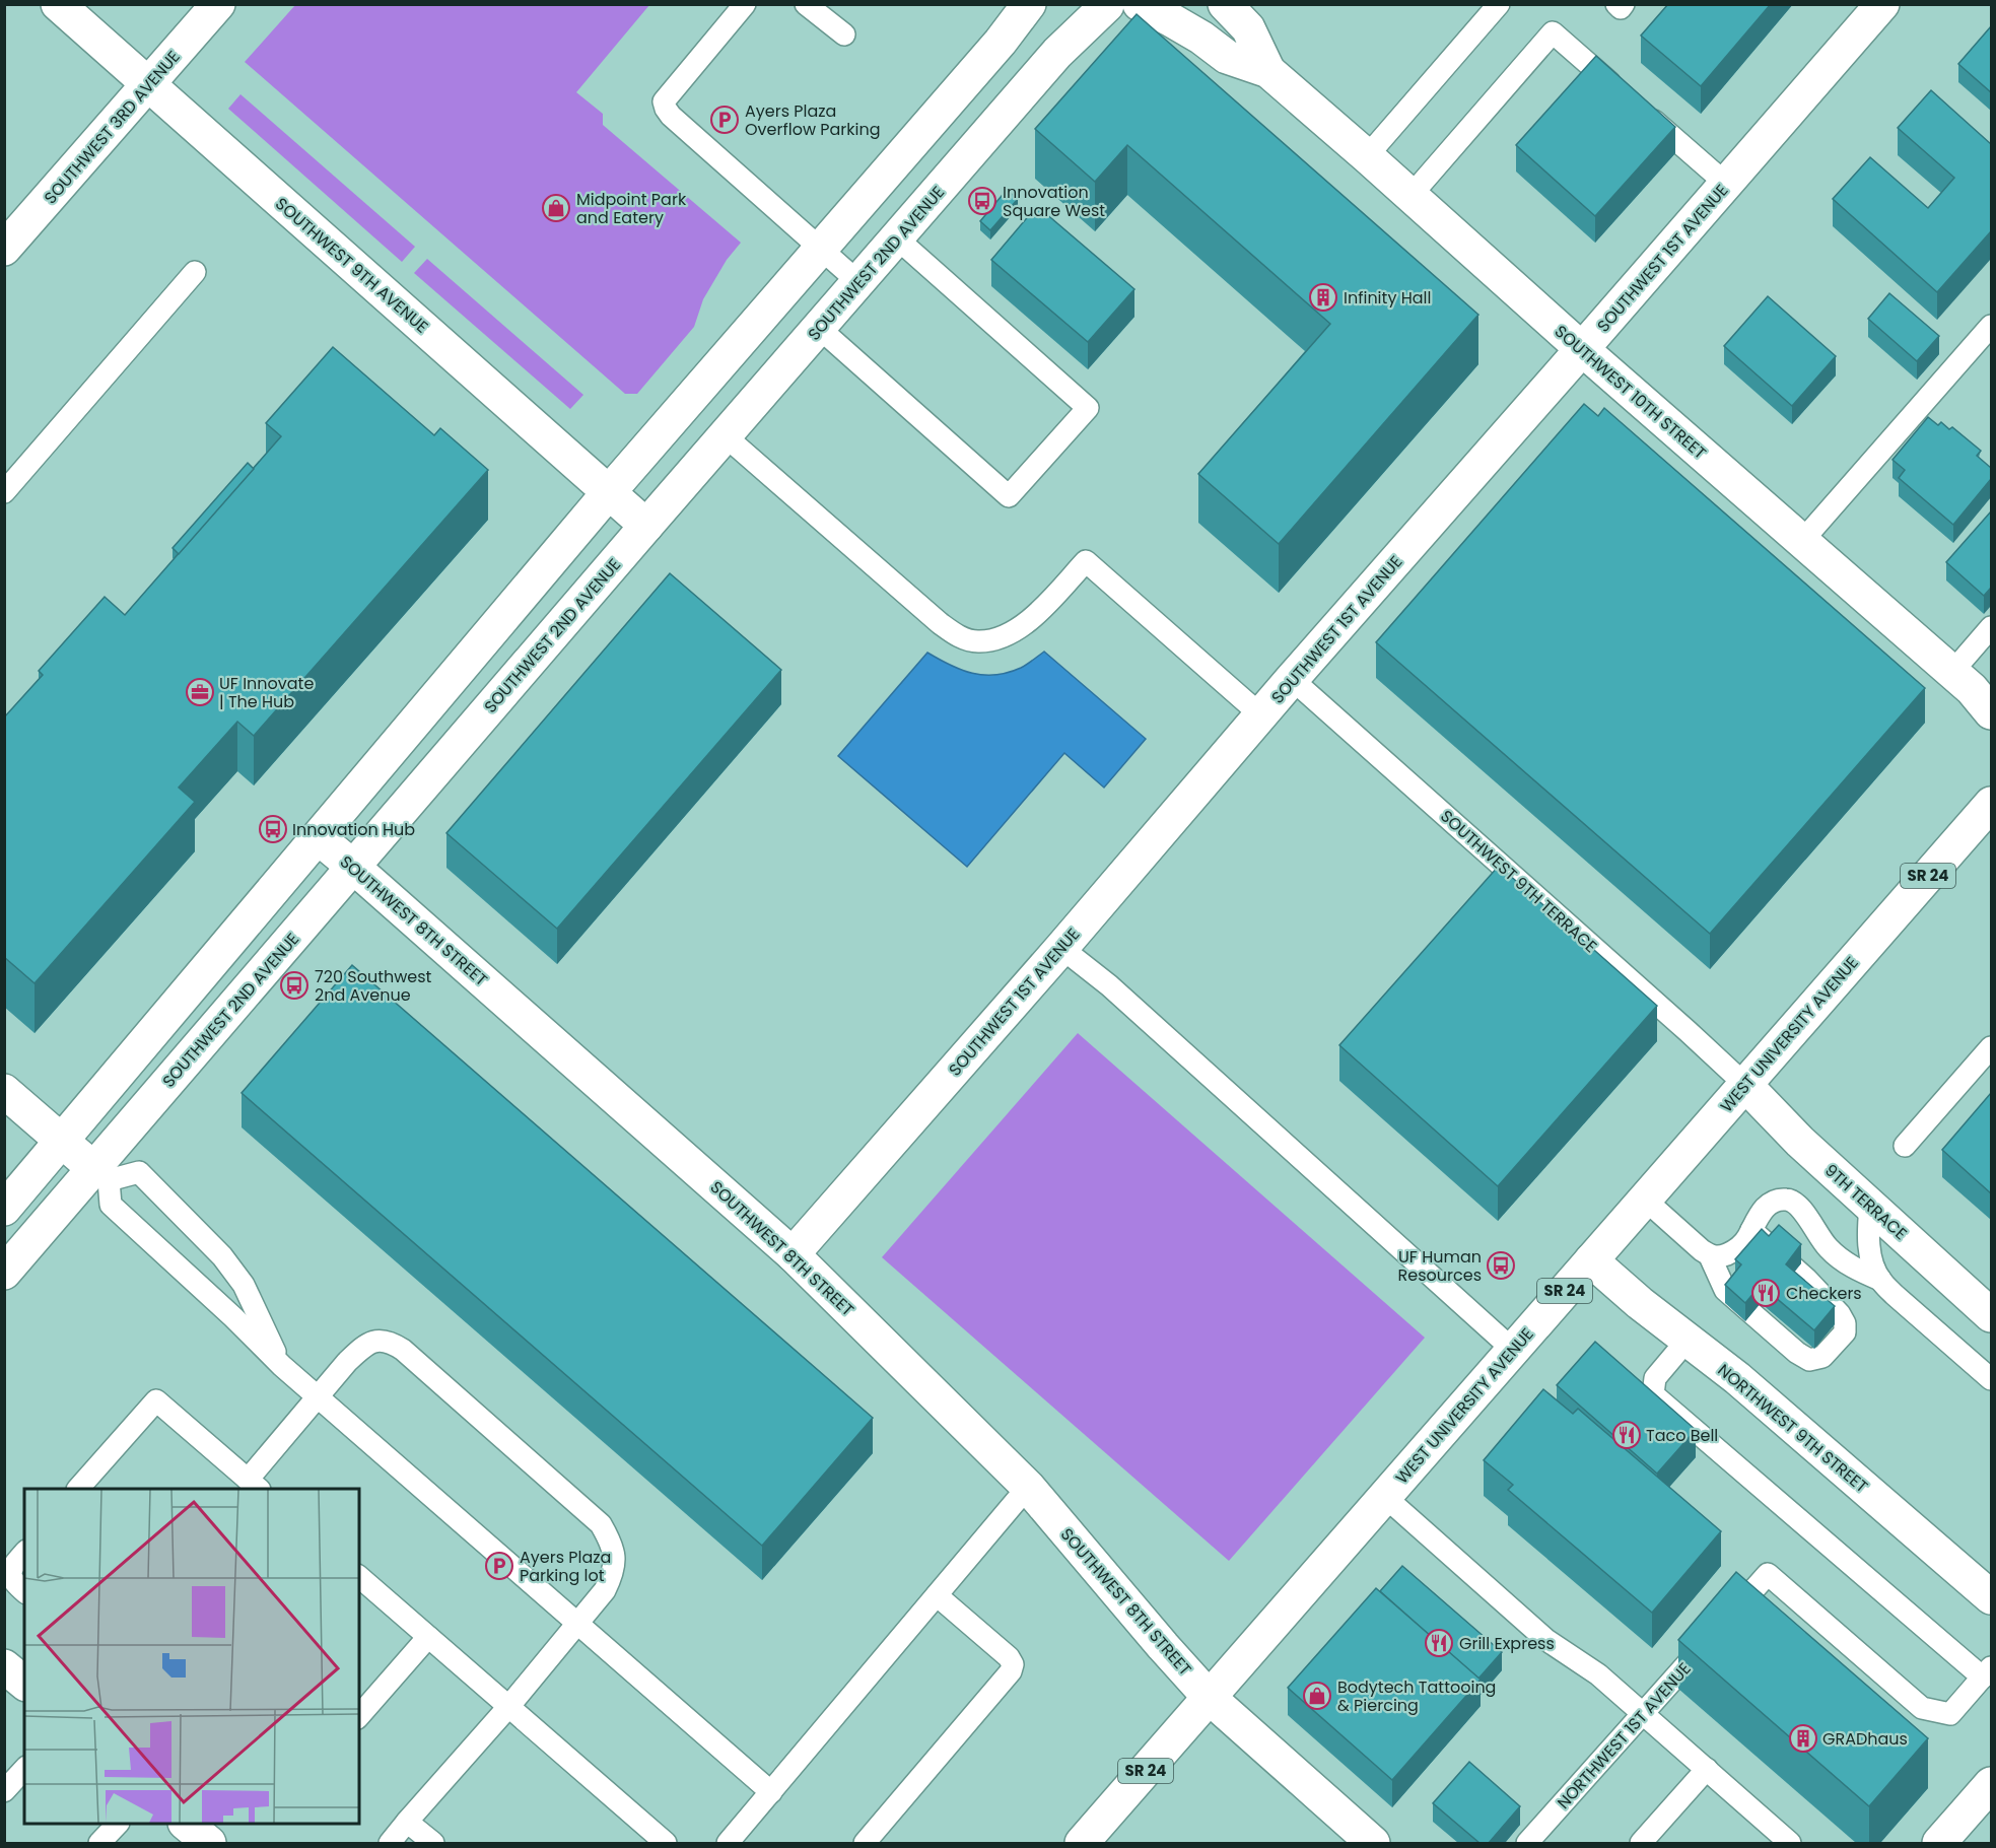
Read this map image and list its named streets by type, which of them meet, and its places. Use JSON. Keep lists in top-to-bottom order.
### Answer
{
  "streets": {
    "street": [
      "SOUTHWEST 3RD AVENUE",
      "SOUTHWEST 1ST AVENUE",
      "SOUTHWEST 2ND AVENUE",
      "SOUTHWEST 9TH AVENUE",
      "SOUTHWEST 10TH STREET",
      "SR 24",
      "SOUTHWEST 8TH STREET",
      "WEST UNIVERSITY AVENUE",
      "9TH TERRACE",
      "NORTHWEST 9TH STREET"
    ],
    "lane": ["SOUTHWEST 9TH TERRACE", "NORTHWEST 1ST AVENUE"]
  },
  "crossings": [
    ["SOUTHWEST 3RD AVENUE", "SOUTHWEST 9TH AVENUE"],
    ["SOUTHWEST 1ST AVENUE", "SOUTHWEST 10TH STREET"],
    ["SOUTHWEST 1ST AVENUE", "SOUTHWEST 9TH TERRACE"],
    ["SOUTHWEST 1ST AVENUE", "SOUTHWEST 8TH STREET"],
    ["SOUTHWEST 2ND AVENUE", "SOUTHWEST 9TH AVENUE"],
    ["SOUTHWEST 2ND AVENUE", "SOUTHWEST 8TH STREET"],
    ["SOUTHWEST 9TH TERRACE", "WEST UNIVERSITY AVENUE"],
    ["SOUTHWEST 9TH TERRACE", "9TH TERRACE"],
    ["SOUTHWEST 8TH STREET", "WEST UNIVERSITY AVENUE"],
    ["WEST UNIVERSITY AVENUE", "9TH TERRACE"],
    ["WEST UNIVERSITY AVENUE", "NORTHWEST 9TH STREET"]
  ],
  "places": {
    "parking": ["Ayers Plaza Overflow Parking", "Ayers Plaza Parking lot"],
    "bus stop": [
      "Innovation Square West",
      "Innovation Hub",
      "720 Southwest 2nd Avenue",
      "UF Human Resources"
    ],
    "shop": ["Midpoint Park and Eatery", "Bodytech Tattooing & Piercing"],
    "building": ["Infinity Hall", "GRADhaus"],
    "office": ["UF Innovate | The Hub"],
    "restaurant": ["Checkers", "Taco Bell", "Grill Express"]
  }
}
